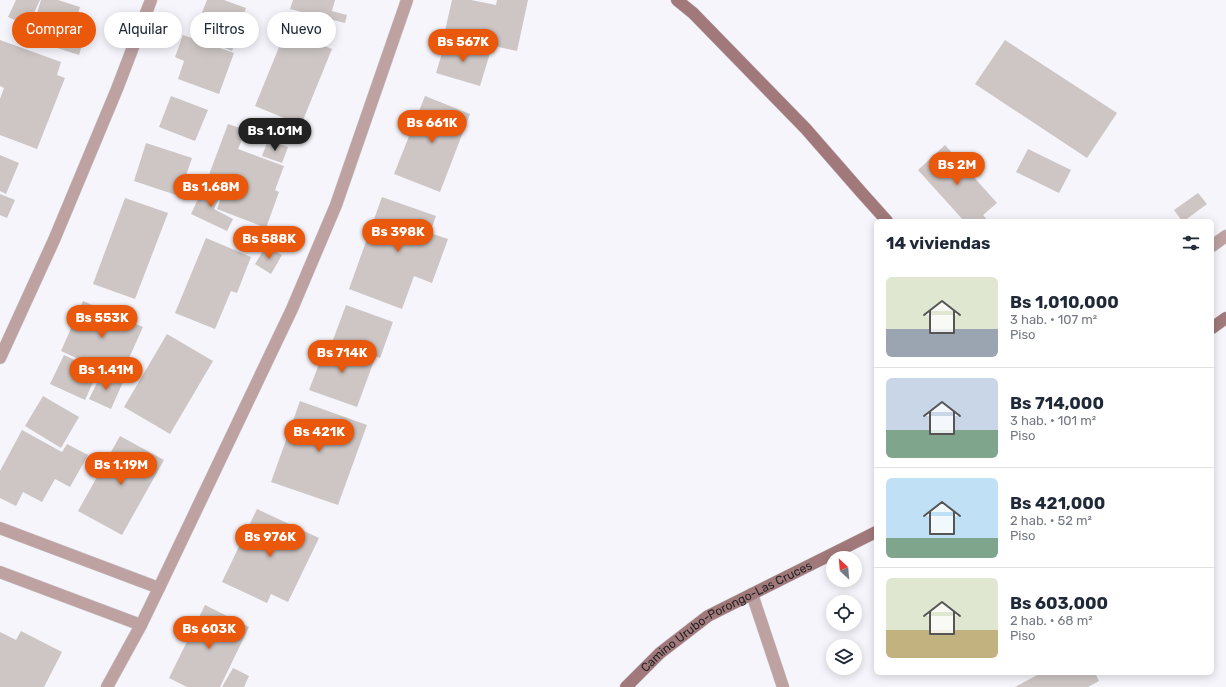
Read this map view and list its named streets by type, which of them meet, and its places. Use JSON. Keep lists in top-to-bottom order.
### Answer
{
  "streets": {
    "main road": ["Camino Urubo-Porongo-Las Cruces"]
  },
  "north": "top left",
  "page": {
    "chip": [
      "Comprar",
      "Alquilar",
      "Filtros",
      "Nuevo"
    ],
    "price": [
      "Bs 567K",
      "Bs 661K",
      "Bs 1.01M",
      "Bs 2M",
      "Bs 1.68M",
      "Bs 398K",
      "Bs 588K",
      "Bs 553K",
      "Bs 714K",
      "Bs 1.41M",
      "Bs 421K",
      "Bs 1.19M",
      "Bs 976K",
      "Bs 603K"
    ],
    "heading": "14 viviendas",
    "list": [
      {
        "name": "Bs 1,010,000",
        "note": "3 hab. · 107 m² · Piso"
      },
      {
        "name": "Bs 714,000",
        "note": "3 hab. · 101 m² · Piso"
      },
      {
        "name": "Bs 421,000",
        "note": "2 hab. · 52 m² · Piso"
      },
      {
        "name": "Bs 603,000",
        "note": "2 hab. · 68 m² · Piso"
      }
    ]
  }
}
